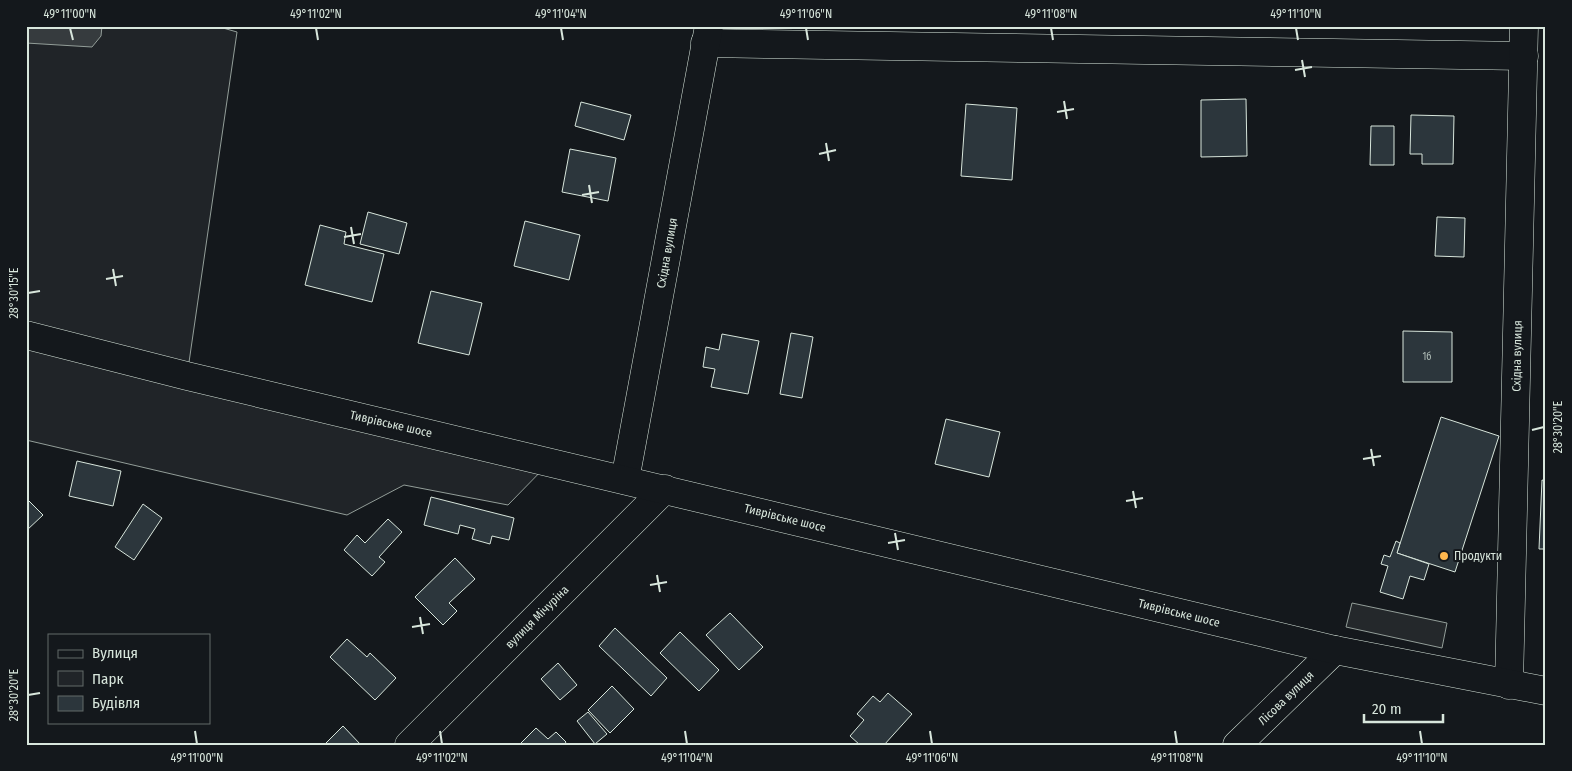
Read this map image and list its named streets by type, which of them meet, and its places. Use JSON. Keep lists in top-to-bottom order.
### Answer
{
  "streets": {
    "street": [
      "Східна вулиця",
      "Тиврівське шосе",
      "вулиця Мічуріна",
      "Лісова вулиця"
    ]
  },
  "crossings": [
    ["Східна вулиця", "Тиврівське шосе"],
    ["Тиврівське шосе", "вулиця Мічуріна"],
    ["Тиврівське шосе", "Лісова вулиця"]
  ],
  "places": ["Продукти"],
  "house_numbers": ["1б"],
  "legend": ["Вулиця", "Парк", "Будівля"],
  "scale_bar": "20 m",
  "coordinates": [
    "49°11'00\"N",
    "49°11'02\"N",
    "49°11'04\"N",
    "49°11'06\"N",
    "49°11'08\"N",
    "49°11'10\"N",
    "28°30'15\"E",
    "28°30'20\"E"
  ]
}
